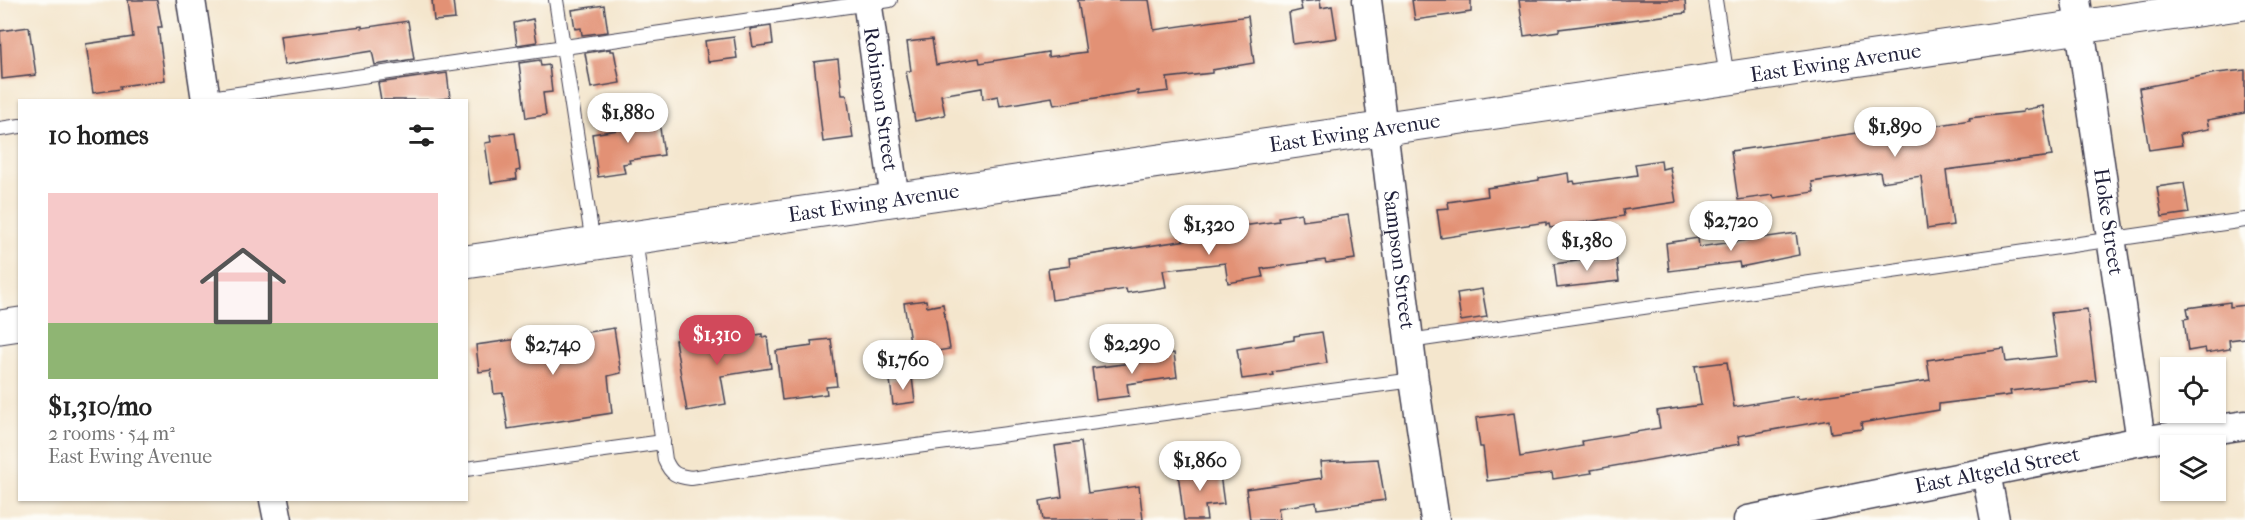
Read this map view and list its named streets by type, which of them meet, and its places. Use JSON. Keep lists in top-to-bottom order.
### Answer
{
  "streets": {
    "street": [
      "East Ewing Avenue",
      "Robinson Street",
      "Hoke Street",
      "Sampson Street",
      "East Altgeld Street"
    ]
  },
  "crossings": [
    ["East Ewing Avenue", "Robinson Street"],
    ["East Ewing Avenue", "Hoke Street"],
    ["East Ewing Avenue", "Sampson Street"],
    ["Hoke Street", "East Altgeld Street"]
  ],
  "page": {
    "price": [
      "$1,880",
      "$1,890",
      "$2,720",
      "$1,320",
      "$1,380",
      "$1,310",
      "$2,290",
      "$2,740",
      "$1,760",
      "$1,860"
    ],
    "heading": "10 homes",
    "list": [
      {
        "name": "$1,310/mo",
        "note": "2 rooms · 54 m² · East Ewing Avenue"
      }
    ]
  }
}
